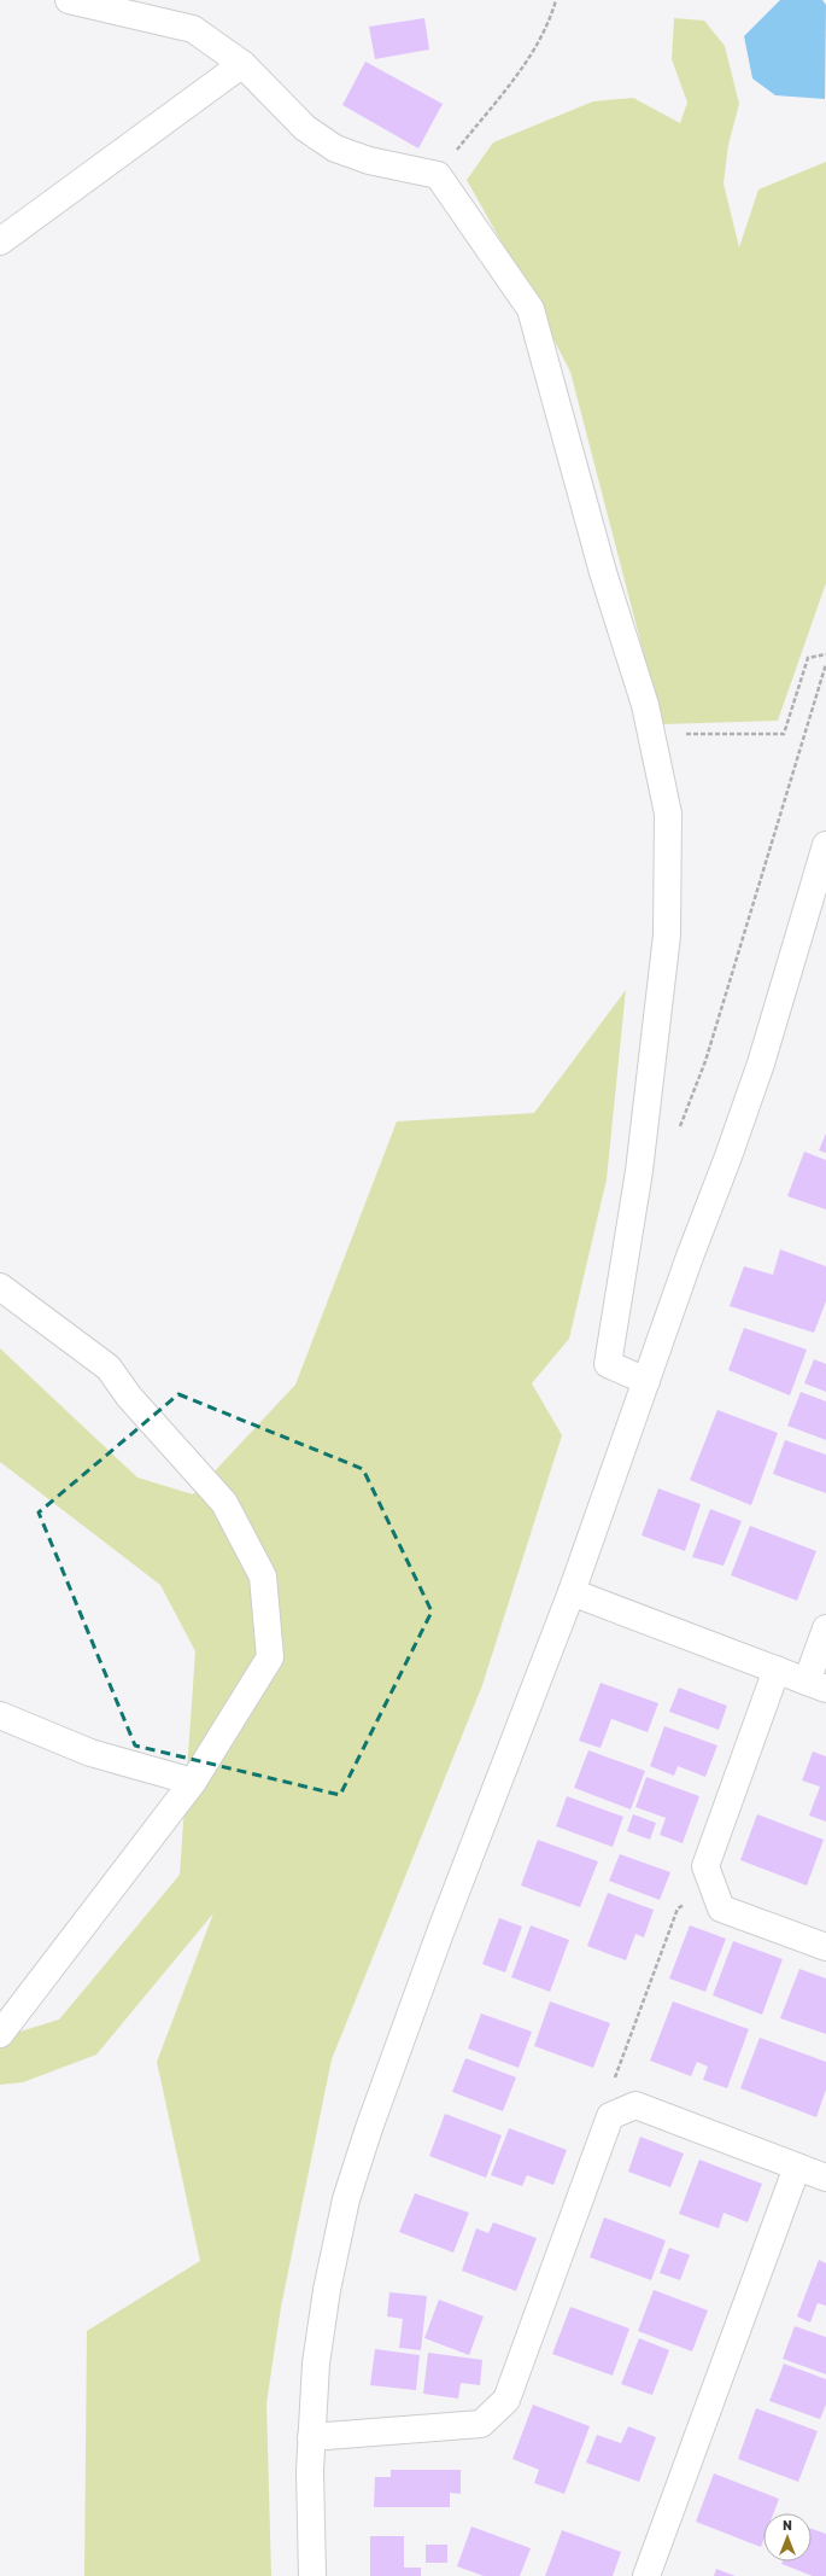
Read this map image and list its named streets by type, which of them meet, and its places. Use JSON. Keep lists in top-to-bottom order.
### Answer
{
  "north": "top"
}
